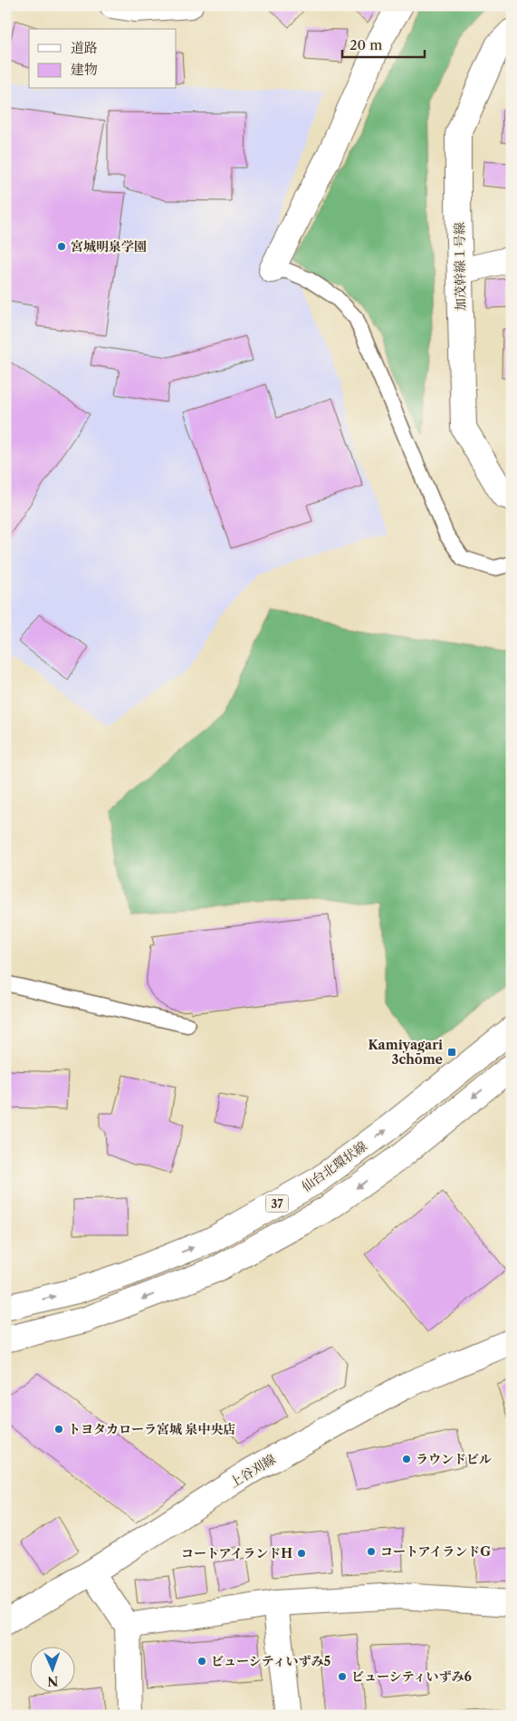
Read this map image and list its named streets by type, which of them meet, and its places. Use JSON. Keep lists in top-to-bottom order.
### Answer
{
  "streets": {
    "street": [
      "加茂幹線１号線",
      "仙台北環状線",
      "37",
      "上谷刈線"
    ]
  },
  "places": {
    "other": [
      "宮城明泉学園",
      "トヨタカローラ宮城 泉中央店",
      "ラウンドビル",
      "コートアイランドG",
      "コートアイランドH",
      "ビューシティいずみ5",
      "ビューシティいずみ6"
    ],
    "transit": ["Kamiyagari 3chōme"]
  },
  "legend": ["道路", "建物"],
  "scale_bar": "20 m",
  "north": "bottom"
}
